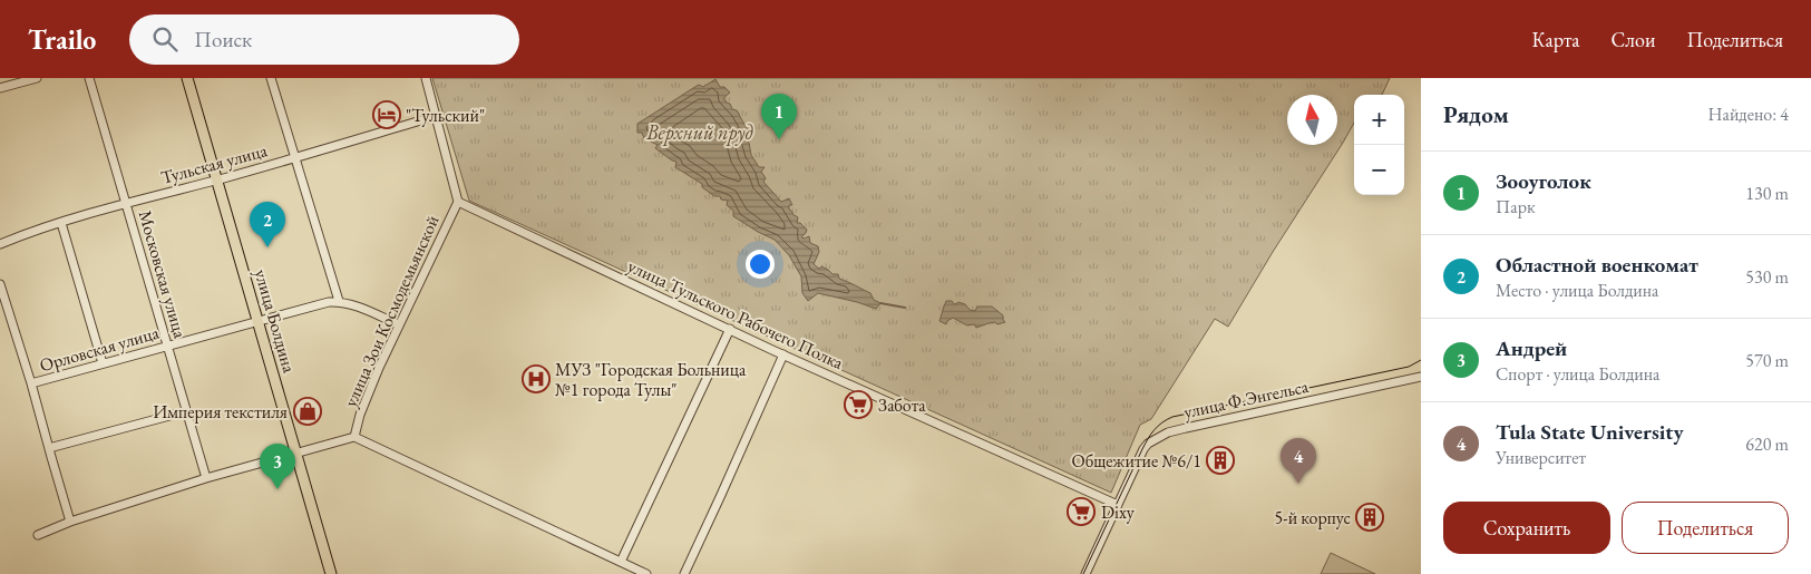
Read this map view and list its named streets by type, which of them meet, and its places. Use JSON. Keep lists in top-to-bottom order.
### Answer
{
  "streets": {
    "main road": ["улица Болдина"],
    "street": [
      "Тульская улица",
      "Московская улица",
      "улица Зои Космодемьянской",
      "улица Тульского Рабочего Полка",
      "Орловская улица",
      "улица Ф.Энгельса"
    ]
  },
  "crossings": [
    ["Тульская улица", "Московская улица"],
    ["Тульская улица", "улица Болдина"],
    ["Московская улица", "улица Зои Космодемьянской"],
    ["Московская улица", "Орловская улица"],
    ["улица Зои Космодемьянской", "улица Тульского Рабочего Полка"],
    ["улица Зои Космодемьянской", "улица Болдина"],
    ["улица Зои Космодемьянской", "Орловская улица"],
    ["улица Тульского Рабочего Полка", "улица Ф.Энгельса"],
    ["улица Болдина", "Орловская улица"]
  ],
  "water": ["Верхний пруд"],
  "places": {
    "hotel": ["\"Тульский\""],
    "hospital": ["МУЗ \"Городская Больница №1 города Тулы\""],
    "supermarket": ["Забота", "Dixy"],
    "shop": ["Империя текстиля"],
    "building": ["Общежитие №6/1", "5-й корпус"]
  },
  "north": "top",
  "page": {
    "header": "Trailo",
    "search": "Поиск",
    "nav": ["Карта", "Слои", "Поделиться"],
    "heading": ["Рядом", "Найдено: 4"],
    "pins": [
      "1",
      "2",
      "4",
      "3"
    ],
    "map_buttons": ["+", "−"],
    "list": [
      {
        "mark": "1",
        "name": "Зооуголок",
        "note": "Парк",
        "value": "130 m"
      },
      {
        "mark": "2",
        "name": "Областной военкомат",
        "note": "Место · улица Болдина",
        "value": "530 m"
      },
      {
        "mark": "3",
        "name": "Андрей",
        "note": "Спорт · улица Болдина",
        "value": "570 m"
      },
      {
        "mark": "4",
        "name": "Tula State University",
        "note": "Университет",
        "value": "620 m"
      }
    ],
    "buttons": ["Сохранить", "Поделиться"]
  }
}
